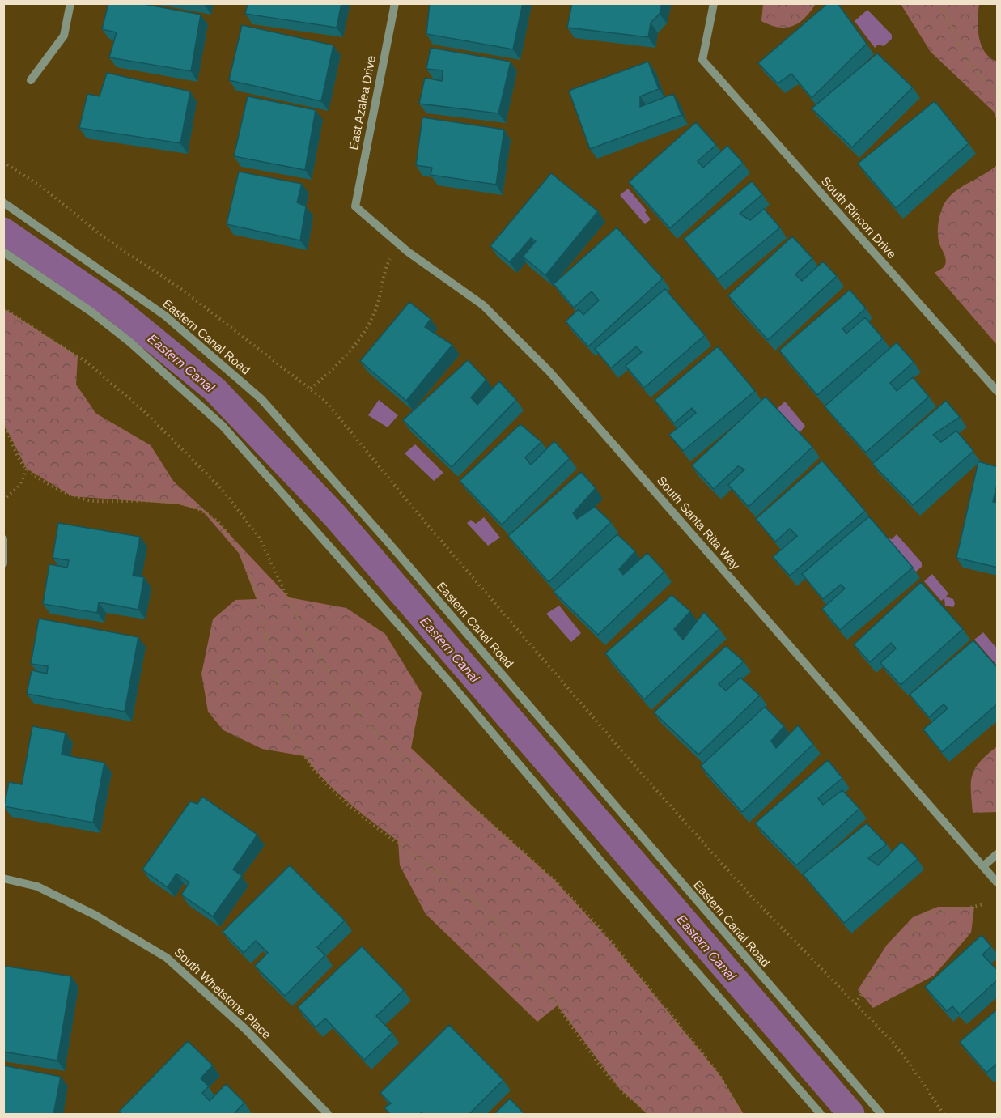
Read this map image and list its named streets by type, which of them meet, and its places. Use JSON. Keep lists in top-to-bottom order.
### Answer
{
  "streets": {
    "street": [
      "East Azalea Drive",
      "South Rincon Drive",
      "Eastern Canal Road",
      "South Santa Rita Way",
      "South Whetstone Place"
    ]
  },
  "crossings": [
    ["East Azalea Drive", "South Santa Rita Way"]
  ],
  "water": ["Eastern Canal"]
}
